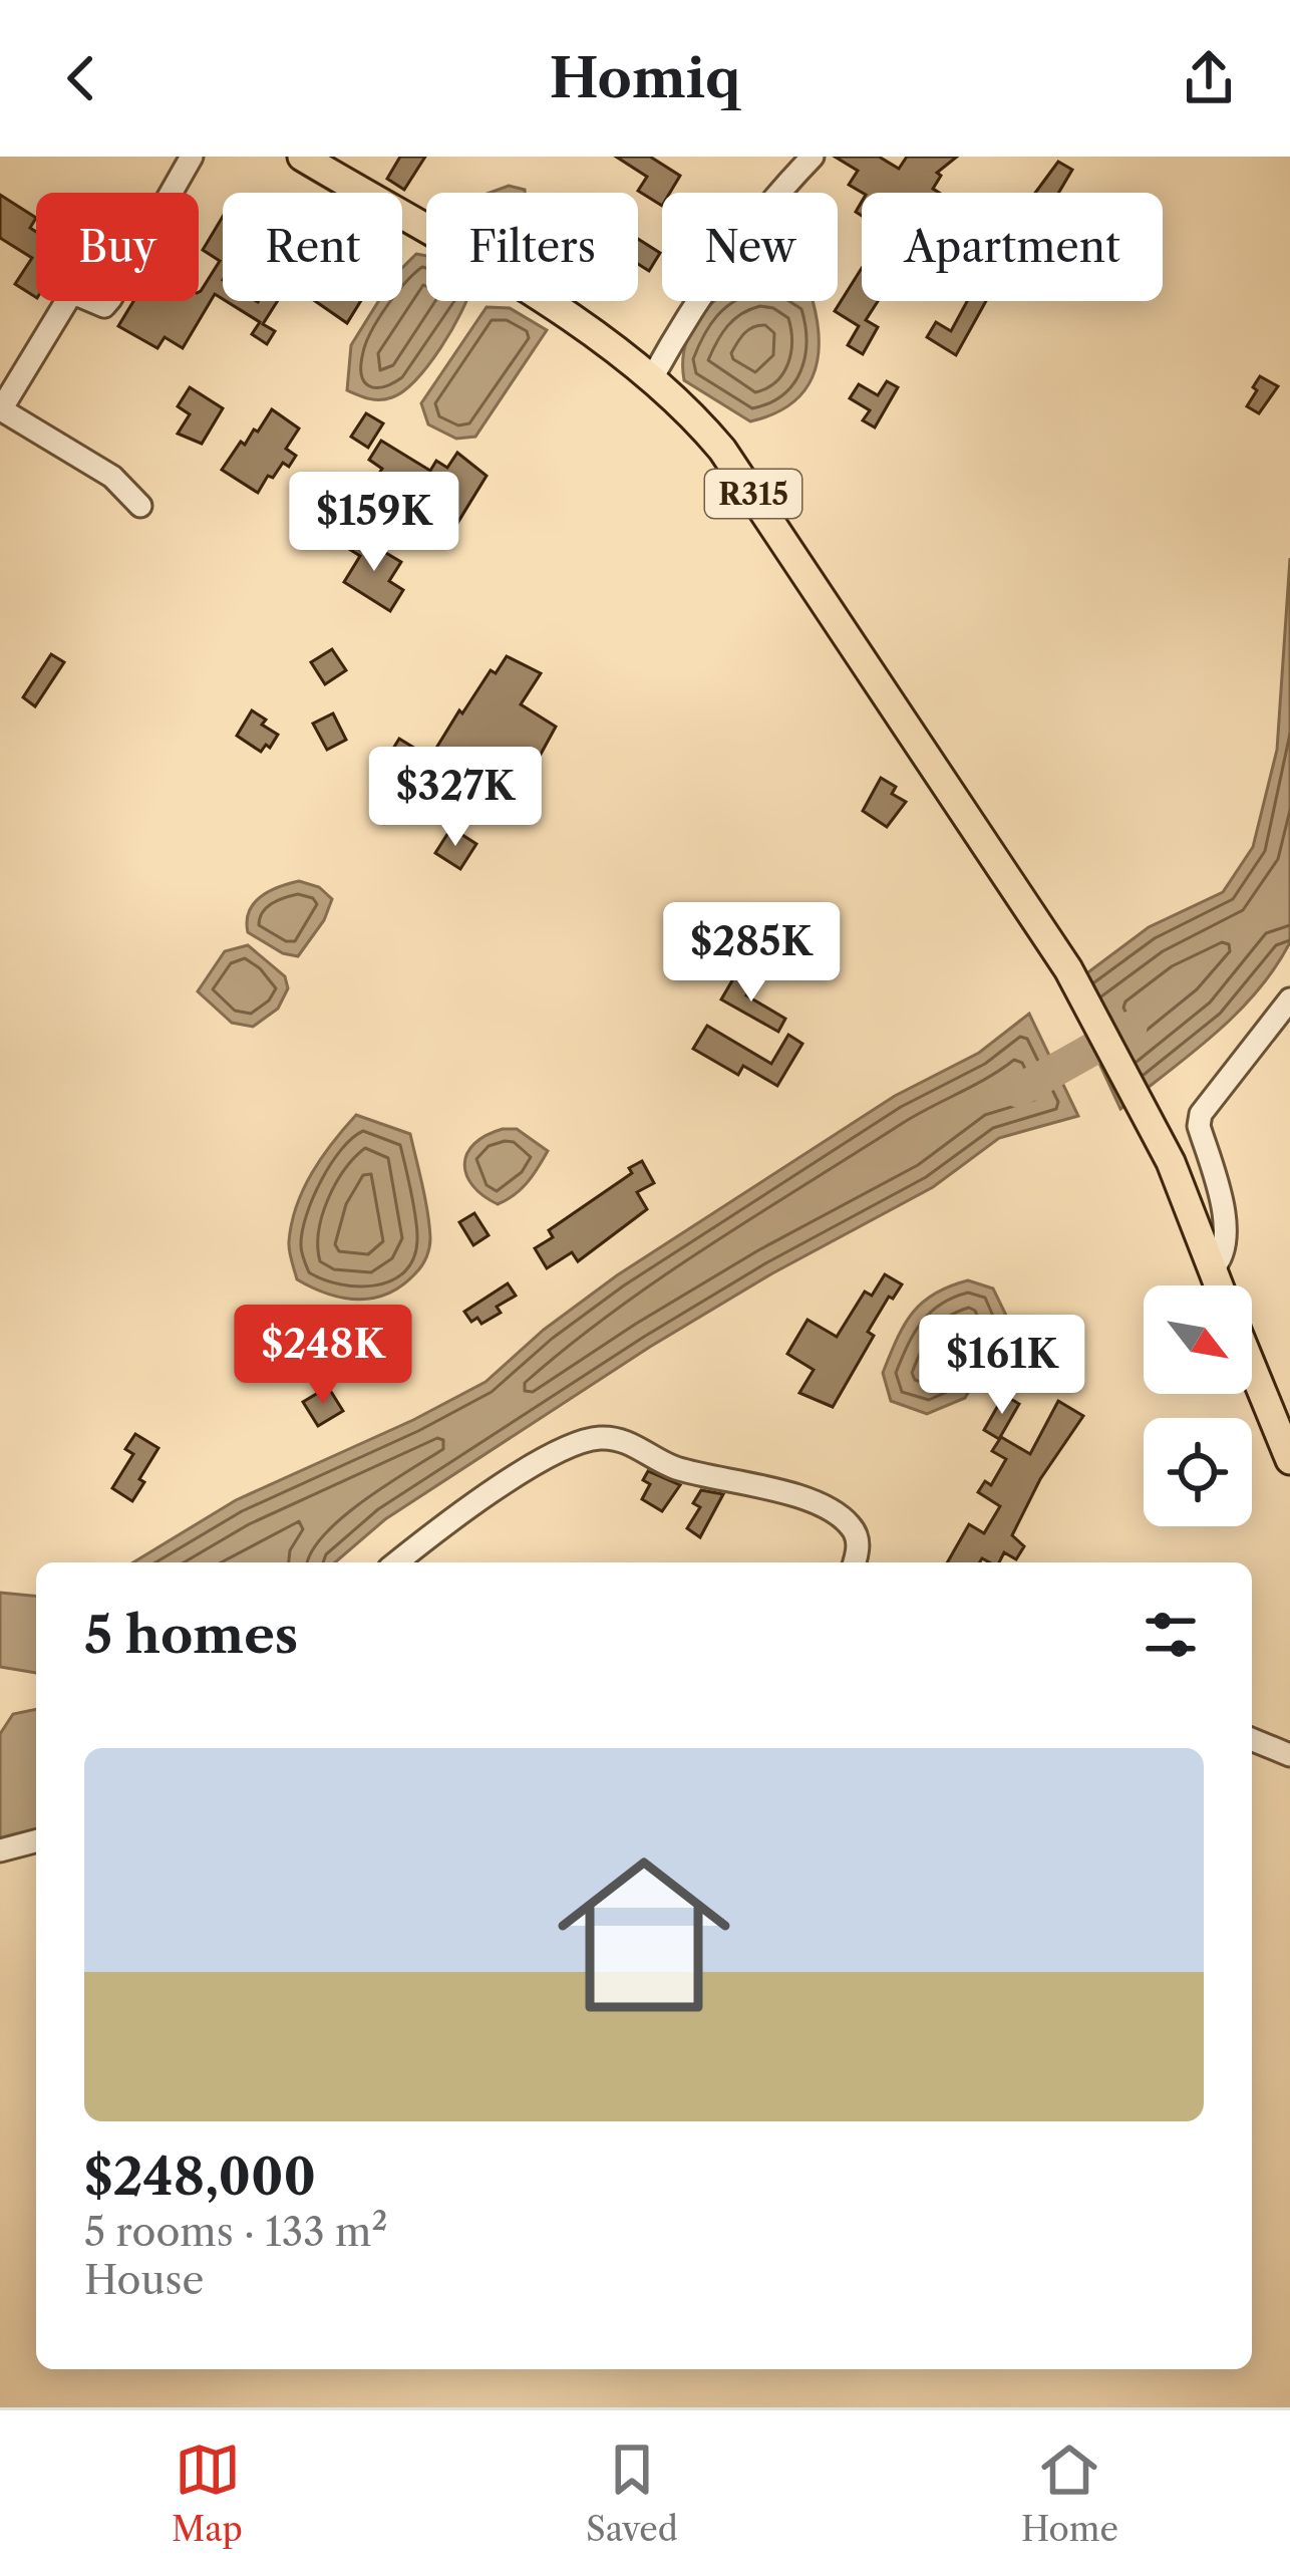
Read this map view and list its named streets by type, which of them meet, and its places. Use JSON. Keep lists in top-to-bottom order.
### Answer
{
  "streets": {
    "main road": ["R315"]
  },
  "north": "bottom right",
  "page": {
    "header": "Homiq",
    "chip": [
      "Buy",
      "Rent",
      "Filters",
      "New",
      "Apartment"
    ],
    "price": [
      "$159K",
      "$327K",
      "$285K",
      "$248K",
      "$161K"
    ],
    "heading": "5 homes",
    "list": [
      {
        "name": "$248,000",
        "note": "5 rooms · 133 m² · House"
      }
    ],
    "tabs": ["Map", "Saved", "Home"]
  }
}
